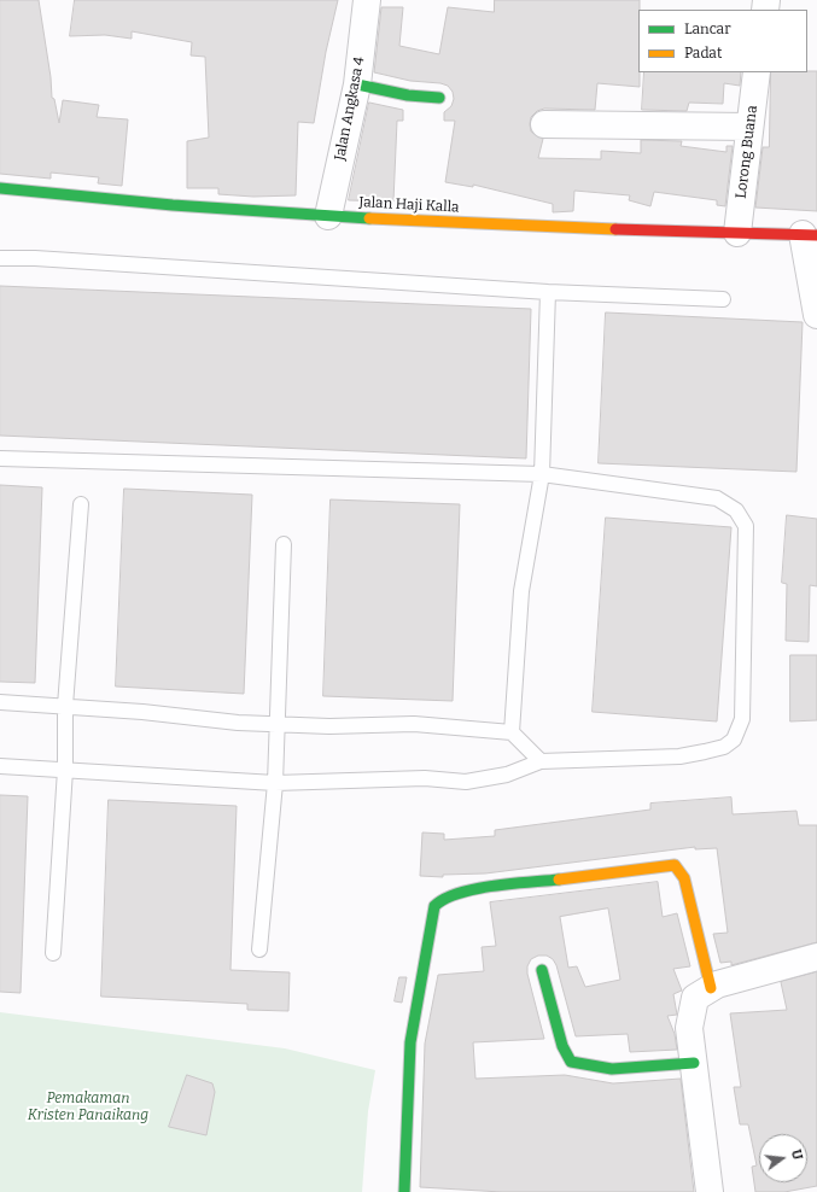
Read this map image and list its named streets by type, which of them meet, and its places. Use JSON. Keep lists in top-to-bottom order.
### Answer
{
  "streets": {
    "street": ["Jalan Angkasa 4", "Lorong Buana", "Jalan Haji Kalla"]
  },
  "crossings": [
    ["Jalan Angkasa 4", "Jalan Haji Kalla"],
    ["Lorong Buana", "Jalan Haji Kalla"]
  ],
  "parks": ["Pemakaman Kristen Panaikang"],
  "legend": ["Lancar", "Padat"],
  "north": "right"
}
